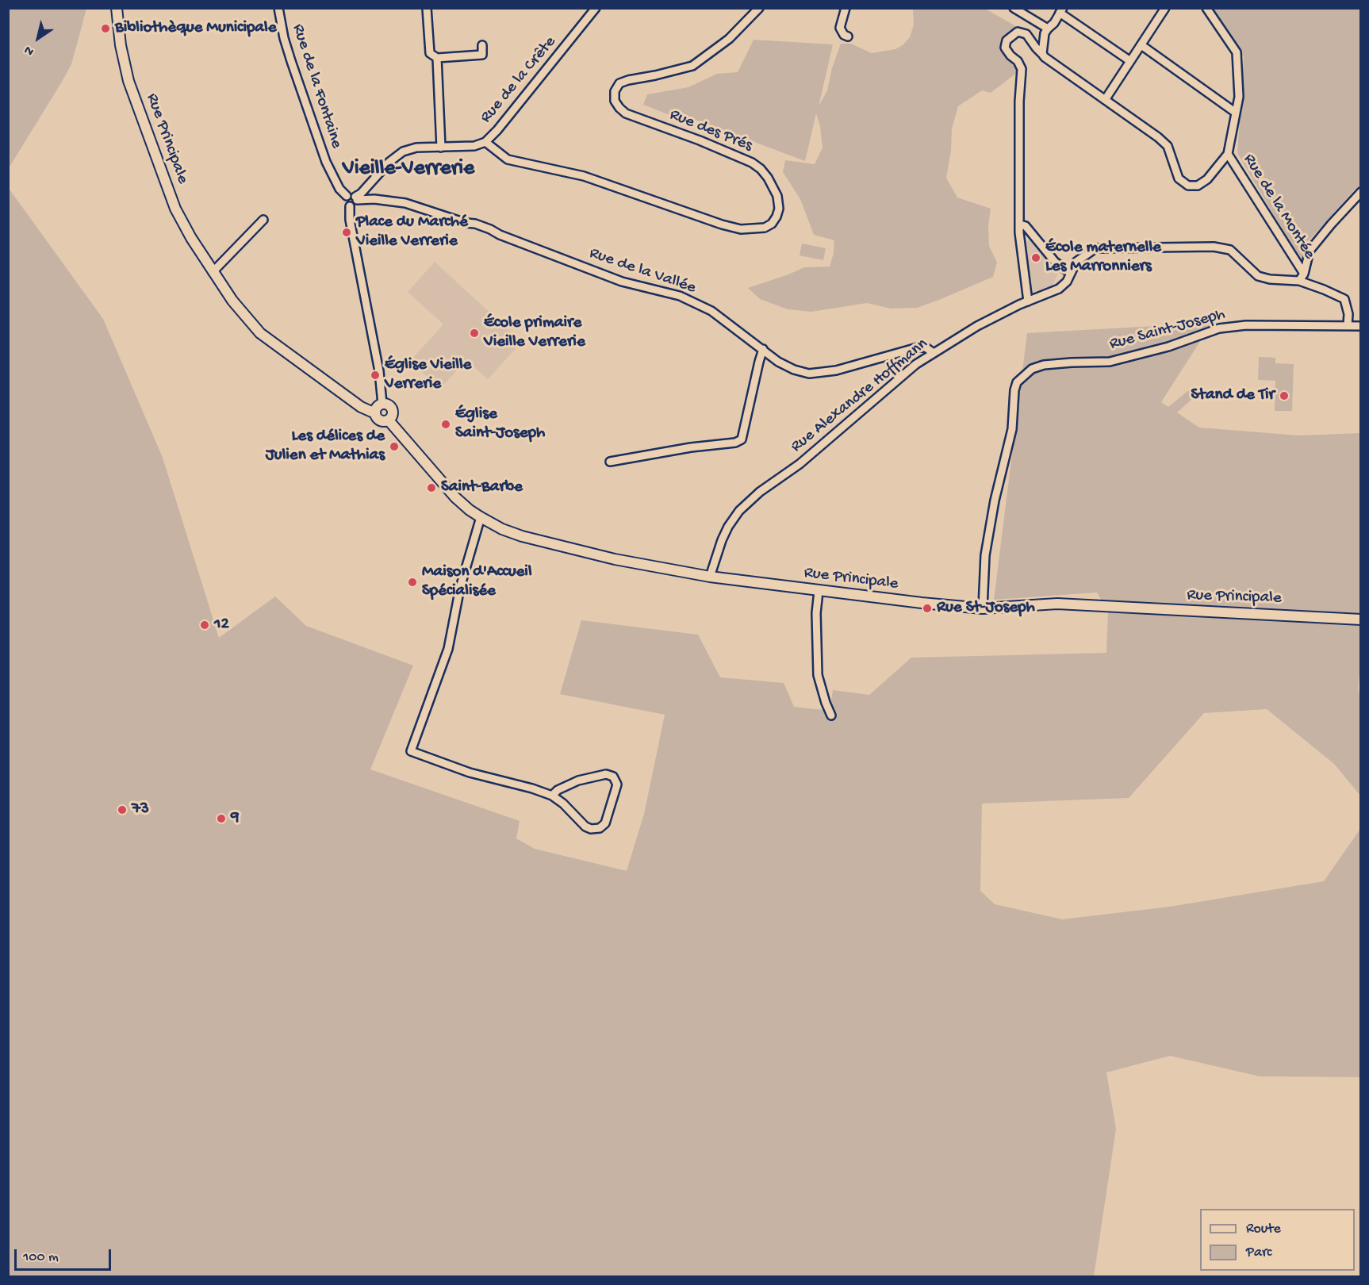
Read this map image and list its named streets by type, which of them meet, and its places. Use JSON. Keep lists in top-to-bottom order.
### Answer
{
  "streets": {
    "street": [
      "Rue de la Crête",
      "Rue de la Fontaine",
      "Rue des Prés",
      "Rue Principale",
      "Rue de la Montée",
      "Rue de la Vallée",
      "Rue Saint-Joseph",
      "Rue Alexandre Hoffmann"
    ]
  },
  "crossings": [
    ["Rue de la Crête", "Rue de la Fontaine"],
    ["Rue de la Crête", "Rue des Prés"],
    ["Rue de la Crête", "Rue de la Vallée"],
    ["Rue de la Fontaine", "Rue Principale"],
    ["Rue de la Fontaine", "Rue de la Vallée"],
    ["Rue Principale", "Rue Saint-Joseph"],
    ["Rue Principale", "Rue Alexandre Hoffmann"],
    ["Rue de la Montée", "Rue Saint-Joseph"],
    ["Rue de la Montée", "Rue Alexandre Hoffmann"],
    ["Rue de la Vallée", "Rue Alexandre Hoffmann"]
  ],
  "districts": ["Vieille-Verrerie"],
  "places": [
    "Bibliothèque Municipale",
    "Place du Marché Vieille Verrerie",
    "École maternelle Les Marronniers",
    "École primaire Vieille Verrerie",
    "Église Vieille Verrerie",
    "Stand de Tir",
    "Église Saint-Joseph",
    "Les délices de Julien et Mathias",
    "Saint-Barbe",
    "Maison d'Accueil Spécialisée",
    "Rue St-Joseph",
    "12",
    "73",
    "9"
  ],
  "legend": ["Route", "Parc"],
  "scale_bar": "100 m",
  "north": "bottom left"
}
